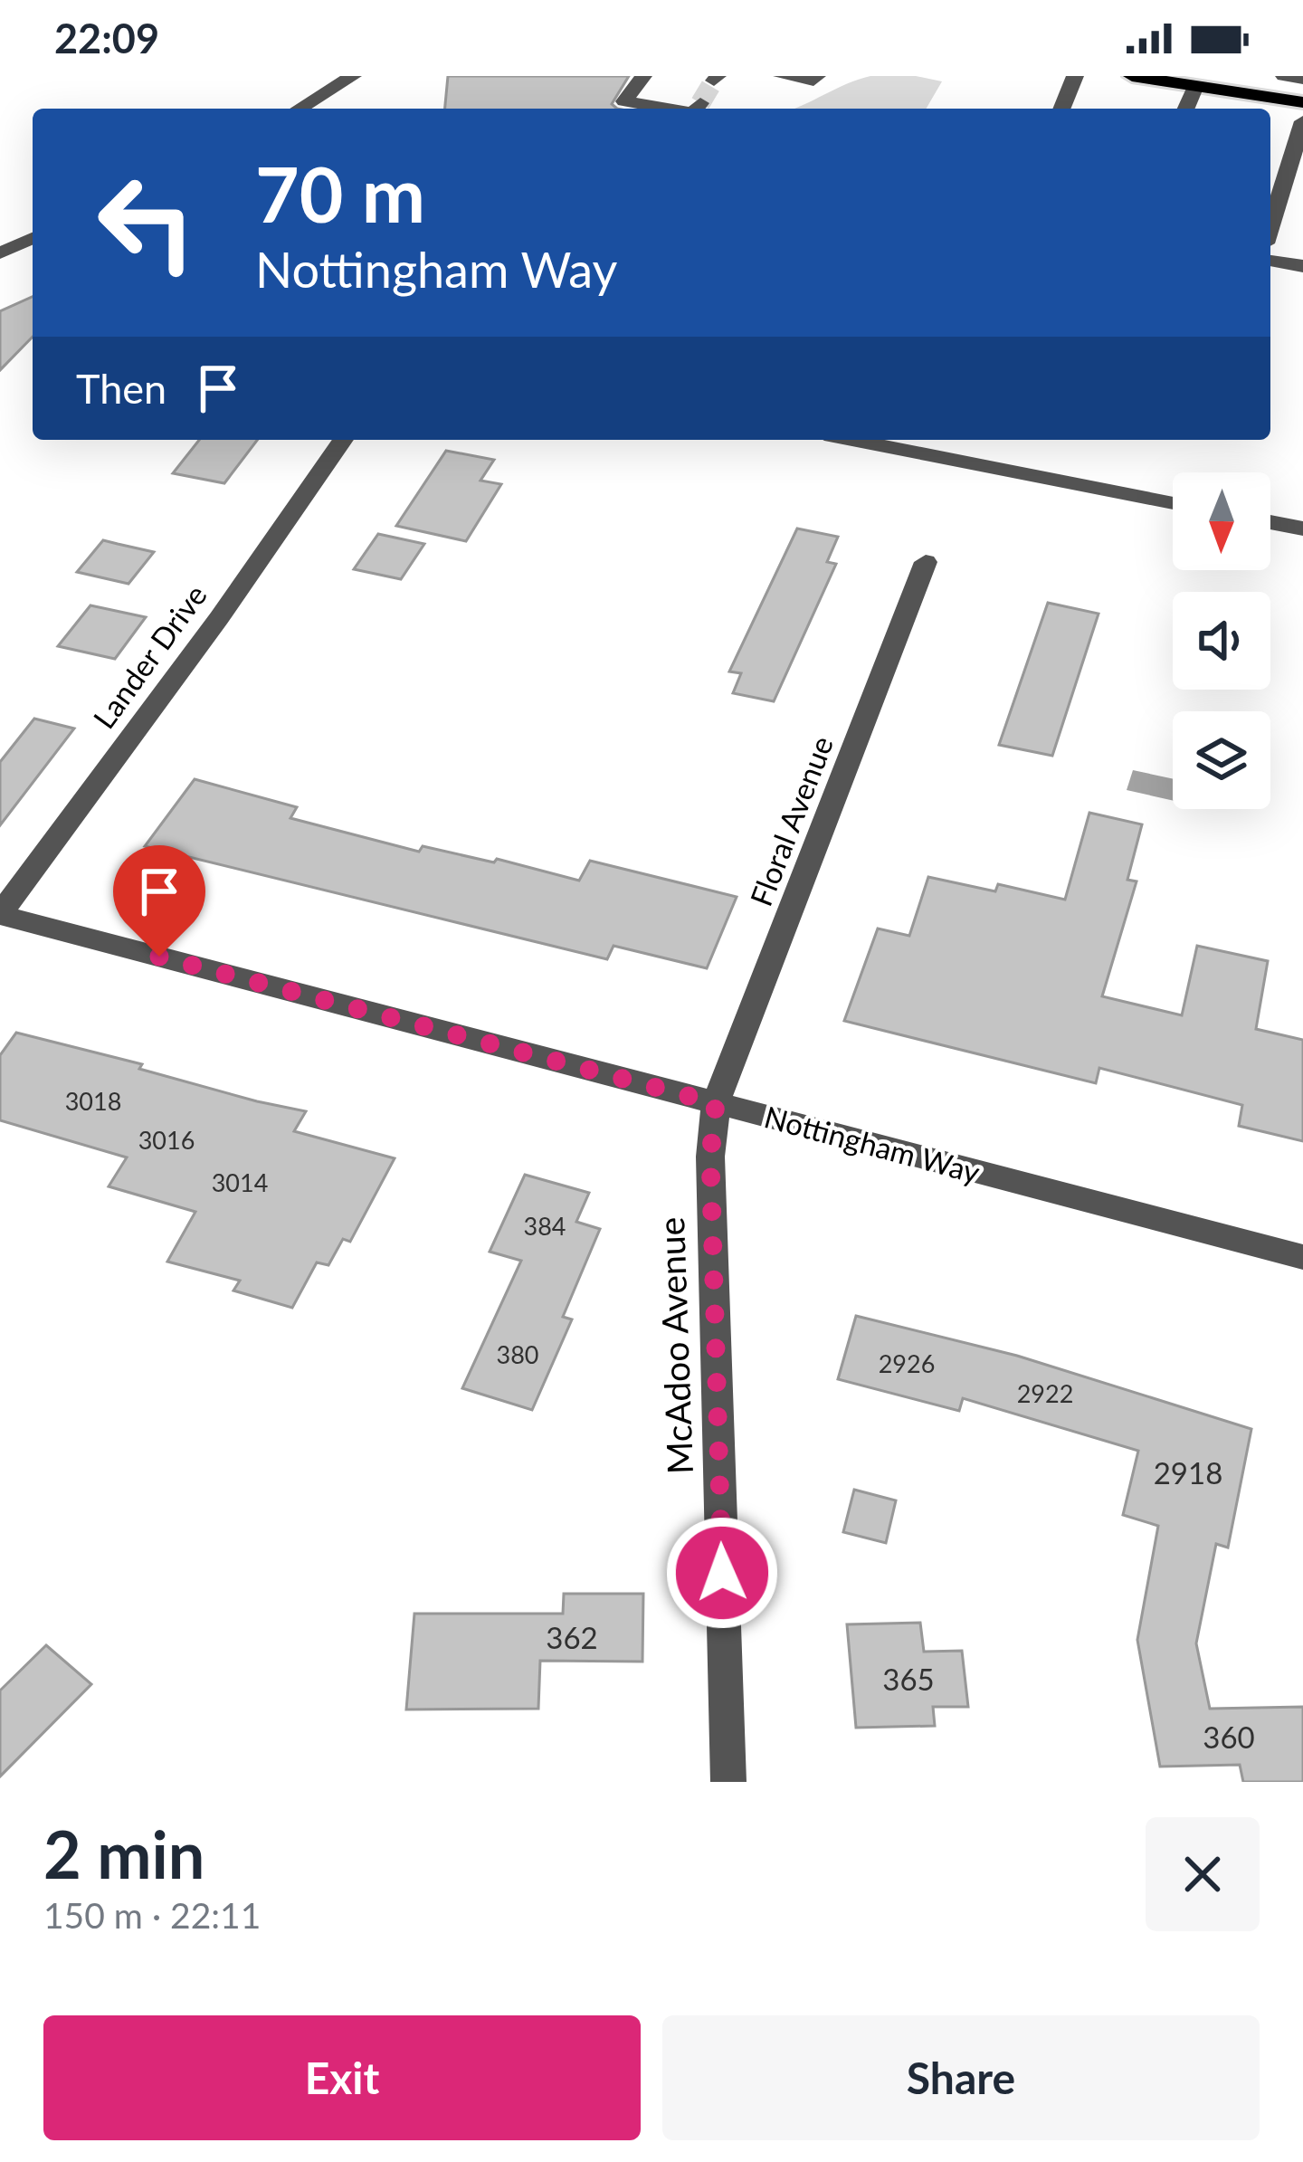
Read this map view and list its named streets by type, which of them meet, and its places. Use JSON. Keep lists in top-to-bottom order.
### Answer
{
  "streets": {
    "street": [
      "Lander Drive",
      "Floral Avenue",
      "Nottingham Way",
      "McAdoo Avenue"
    ]
  },
  "crossings": [
    ["Lander Drive", "Nottingham Way"],
    ["Floral Avenue", "Nottingham Way"],
    ["Floral Avenue", "McAdoo Avenue"],
    ["Nottingham Way", "McAdoo Avenue"]
  ],
  "house_numbers": [
    "3018",
    "3016",
    "3014",
    "384",
    "380",
    "2926",
    "2922",
    "2918",
    "362",
    "365",
    "360"
  ],
  "north": "bottom",
  "page": {
    "status": "22:09",
    "turn": ["70 m", "Nottingham Way"],
    "then": "Then",
    "heading": ["2 min", "150 m · 22:11"],
    "buttons": ["Exit", "Share"]
  }
}
